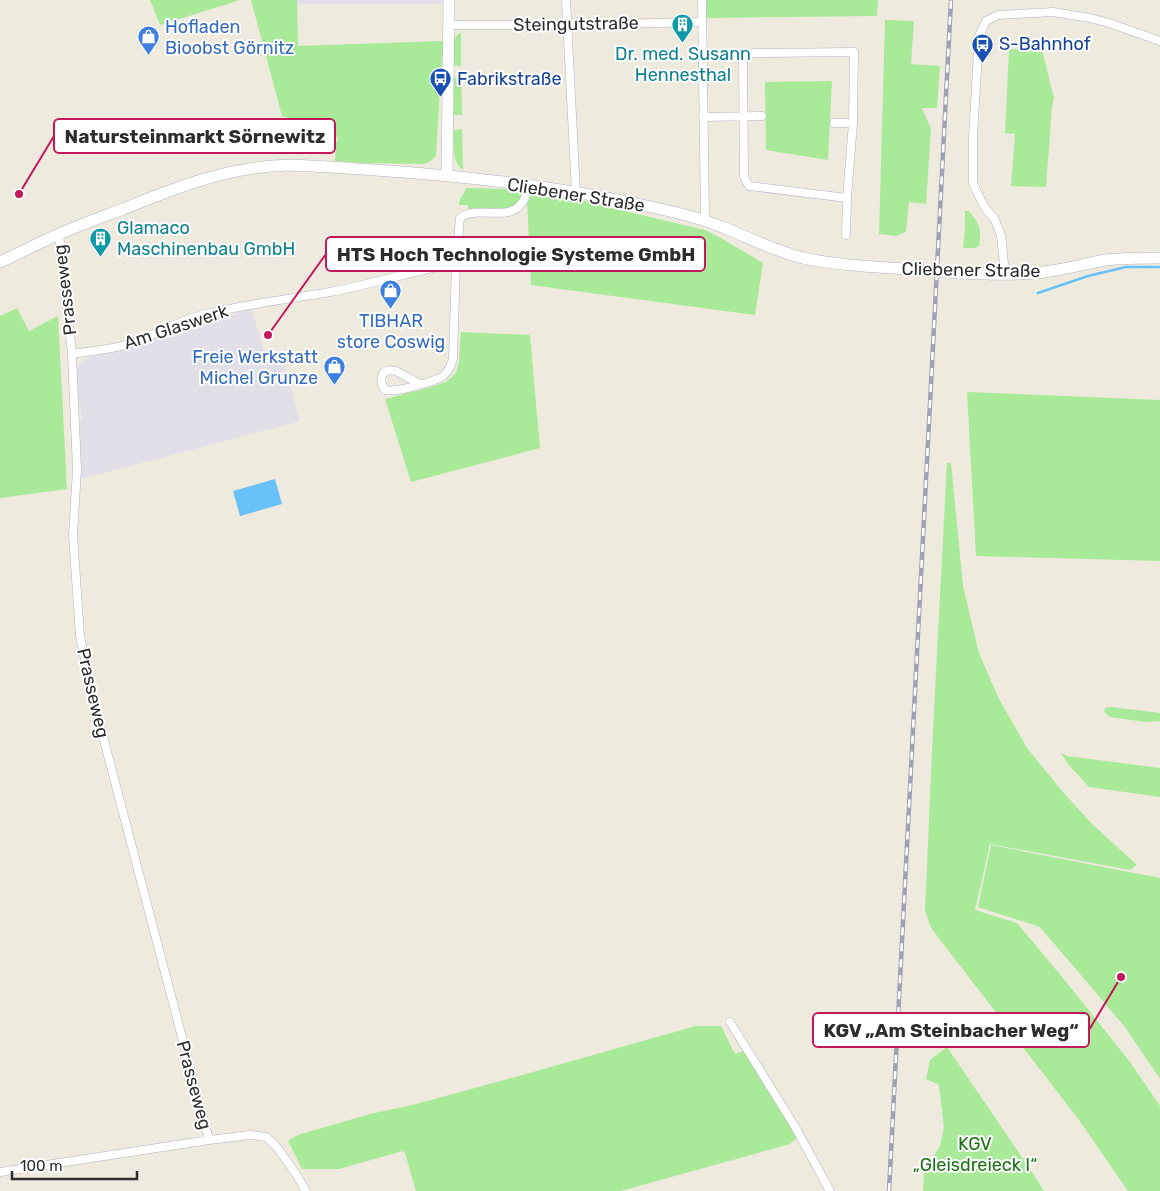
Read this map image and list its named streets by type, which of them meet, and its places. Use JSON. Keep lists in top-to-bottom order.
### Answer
{
  "streets": {
    "street": [
      "Steingutstraße",
      "Cliebener Straße",
      "Prasseweg",
      "Am Glaswerk"
    ]
  },
  "crossings": [
    ["Cliebener Straße", "Prasseweg"],
    ["Prasseweg", "Am Glaswerk"]
  ],
  "parks": ["KGV „Gleisdreieck I“"],
  "places": {
    "building": ["Dr. med. Susann Hennesthal", "Glamaco Maschinenbau GmbH"],
    "shop": ["Hofladen Bioobst Görnitz", "TIBHAR store Coswig", "Freie Werkstatt Michel Grunze"],
    "bus stop": ["S-Bahnhof", "Fabrikstraße"],
    "other": ["Natursteinmarkt Sörnewitz", "HTS Hoch Technologie Systeme GmbH", "KGV „Am Steinbacher Weg“"]
  },
  "scale_bar": "100 m"
}
